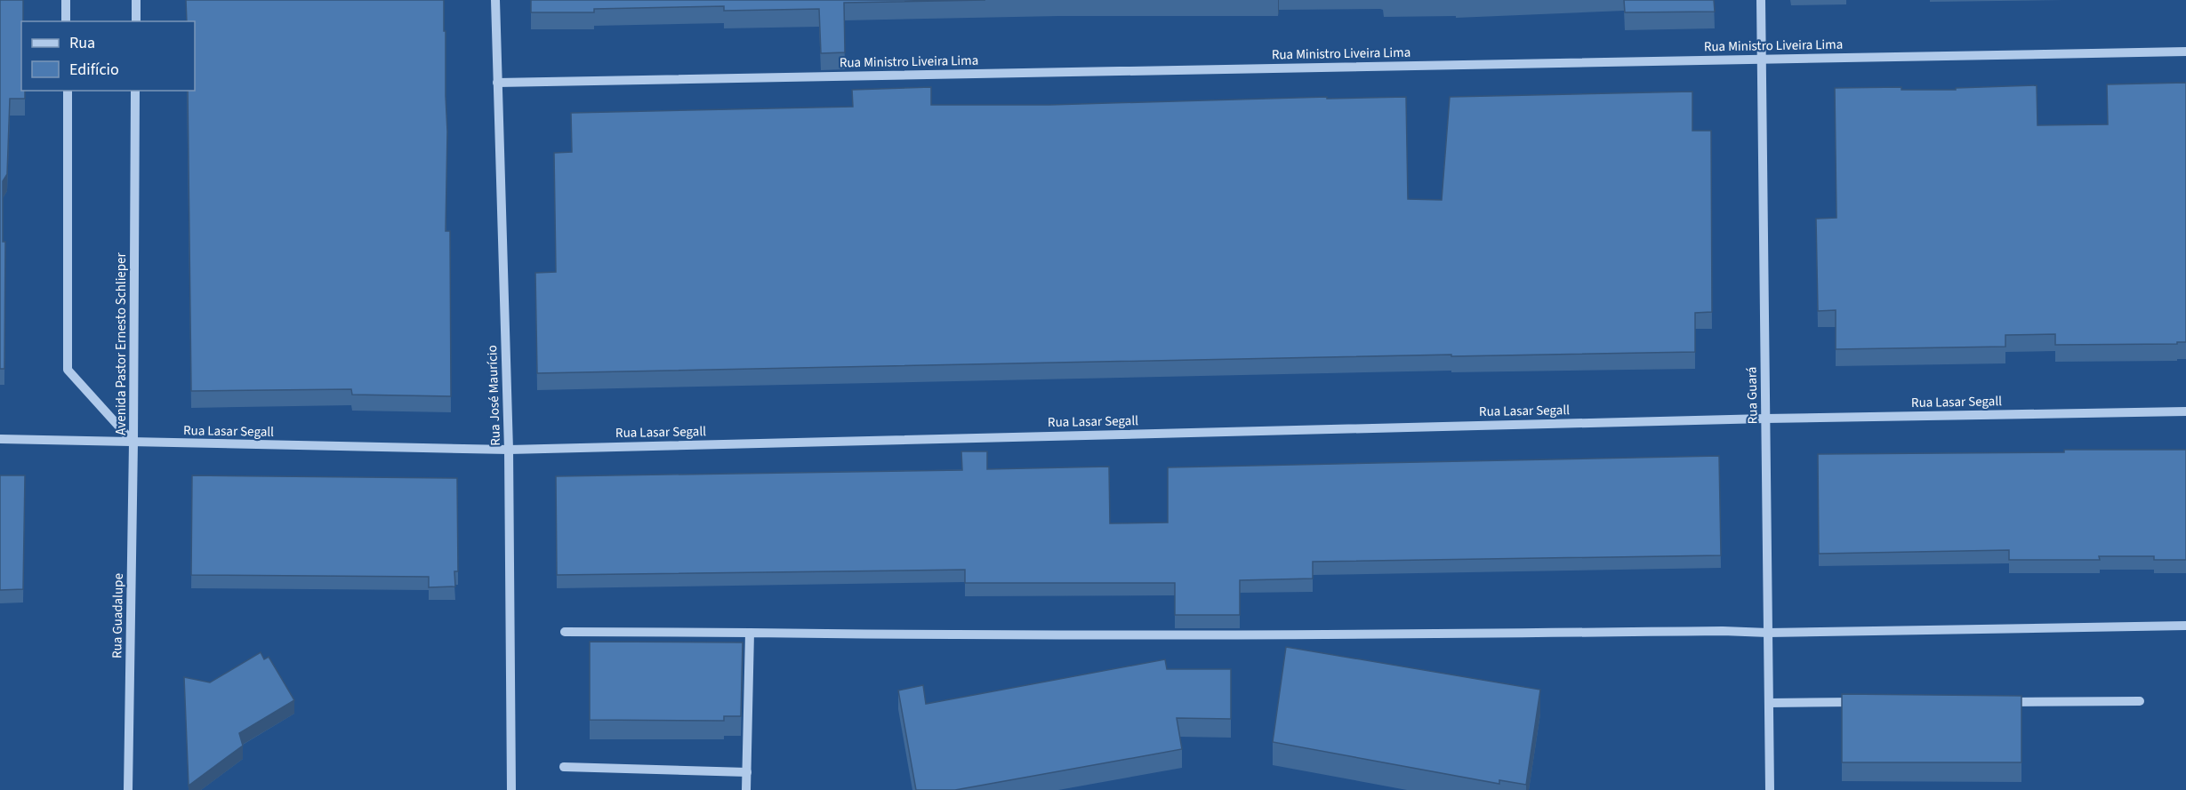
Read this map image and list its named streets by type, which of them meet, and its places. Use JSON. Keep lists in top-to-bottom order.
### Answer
{
  "streets": {
    "street": [
      "Rua Ministro Liveira Lima",
      "Avenida Pastor Ernesto Schlieper",
      "Rua José Maurício",
      "Rua Guará",
      "Rua Lasar Segall",
      "Rua Guadalupe"
    ]
  },
  "crossings": [
    ["Rua Ministro Liveira Lima", "Rua José Maurício"],
    ["Rua Ministro Liveira Lima", "Rua Guará"],
    ["Avenida Pastor Ernesto Schlieper", "Rua Lasar Segall"],
    ["Avenida Pastor Ernesto Schlieper", "Rua Guadalupe"],
    ["Rua José Maurício", "Rua Lasar Segall"],
    ["Rua Guará", "Rua Lasar Segall"],
    ["Rua Lasar Segall", "Rua Guadalupe"]
  ],
  "legend": ["Rua", "Edifício"]
}
